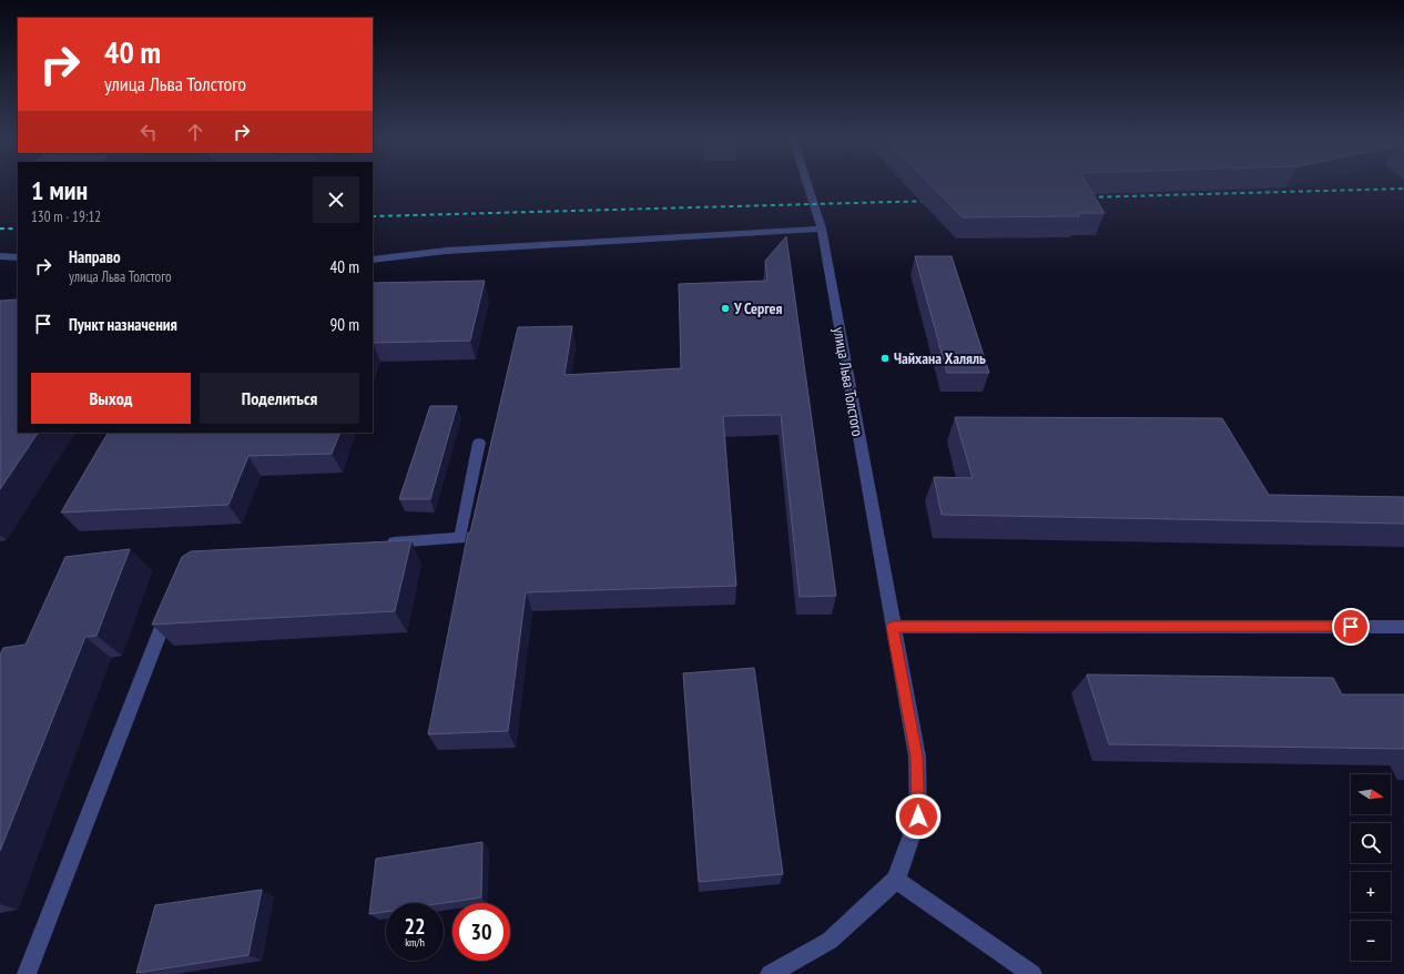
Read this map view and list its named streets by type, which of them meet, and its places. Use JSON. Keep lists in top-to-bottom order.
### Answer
{
  "streets": {
    "street": ["улица Льва Толстого"]
  },
  "places": ["У Сергея", "Чайхана Халяль"],
  "north": "right",
  "page": {
    "turn": ["40 m", "улица Льва Толстого"],
    "heading": ["1 мин", "130 m · 19:12"],
    "list": [
      {
        "name": "Направо",
        "note": "улица Льва Толстого",
        "value": "40 m"
      },
      {
        "name": "Пункт назначения",
        "value": "90 m"
      }
    ],
    "buttons": ["Выход", "Поделиться"],
    "map_buttons": ["+", "−"],
    "speed": "22 km/h",
    "limit": "30"
  }
}
